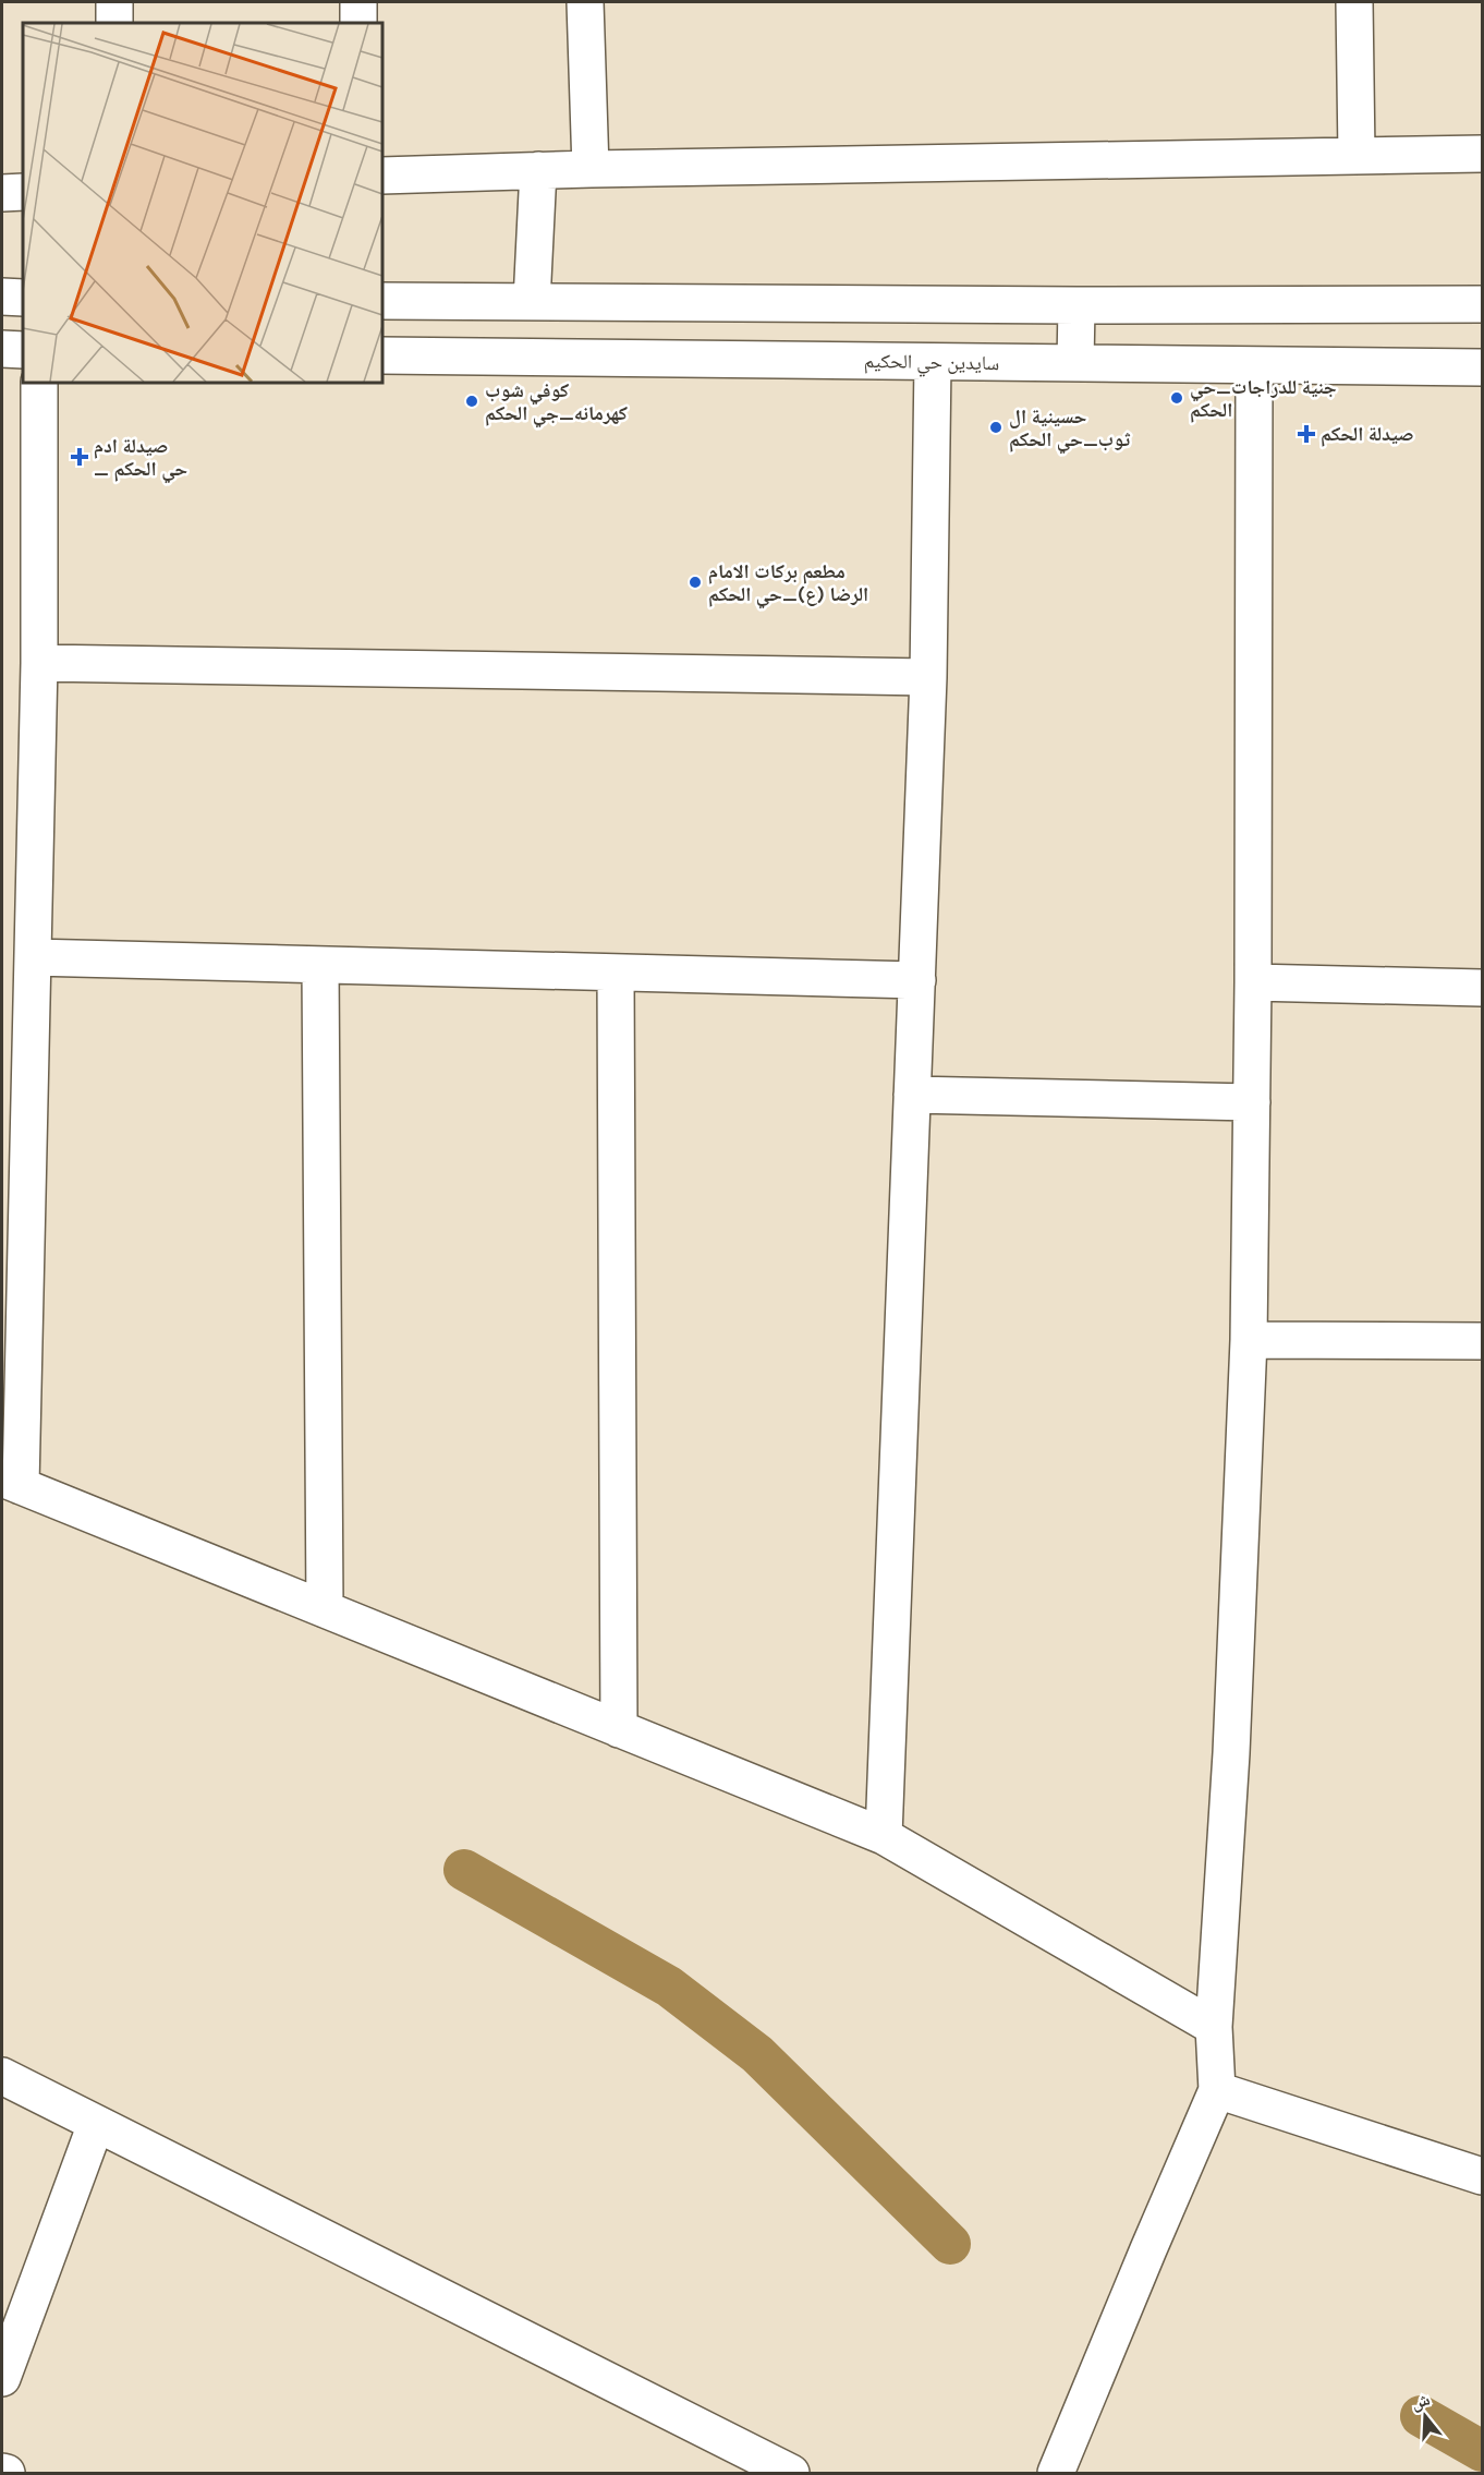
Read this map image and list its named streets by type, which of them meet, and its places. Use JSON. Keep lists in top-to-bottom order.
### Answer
{
  "streets": {
    "street": ["سايدين حي الحكيم"]
  },
  "places": {
    "other": [
      "جنية للدراجات_حي الحكم",
      "كوفي شوب كهرمانه_جي الحكم",
      "حسينية ال ثوب_حي الحكم",
      "مطعم بركات الامام الرضا (ع)_حي الحكم"
    ],
    "health": ["صيدلة الحكم", "صيدلة ادم _ حي الحكم"]
  },
  "north": "top"
}
